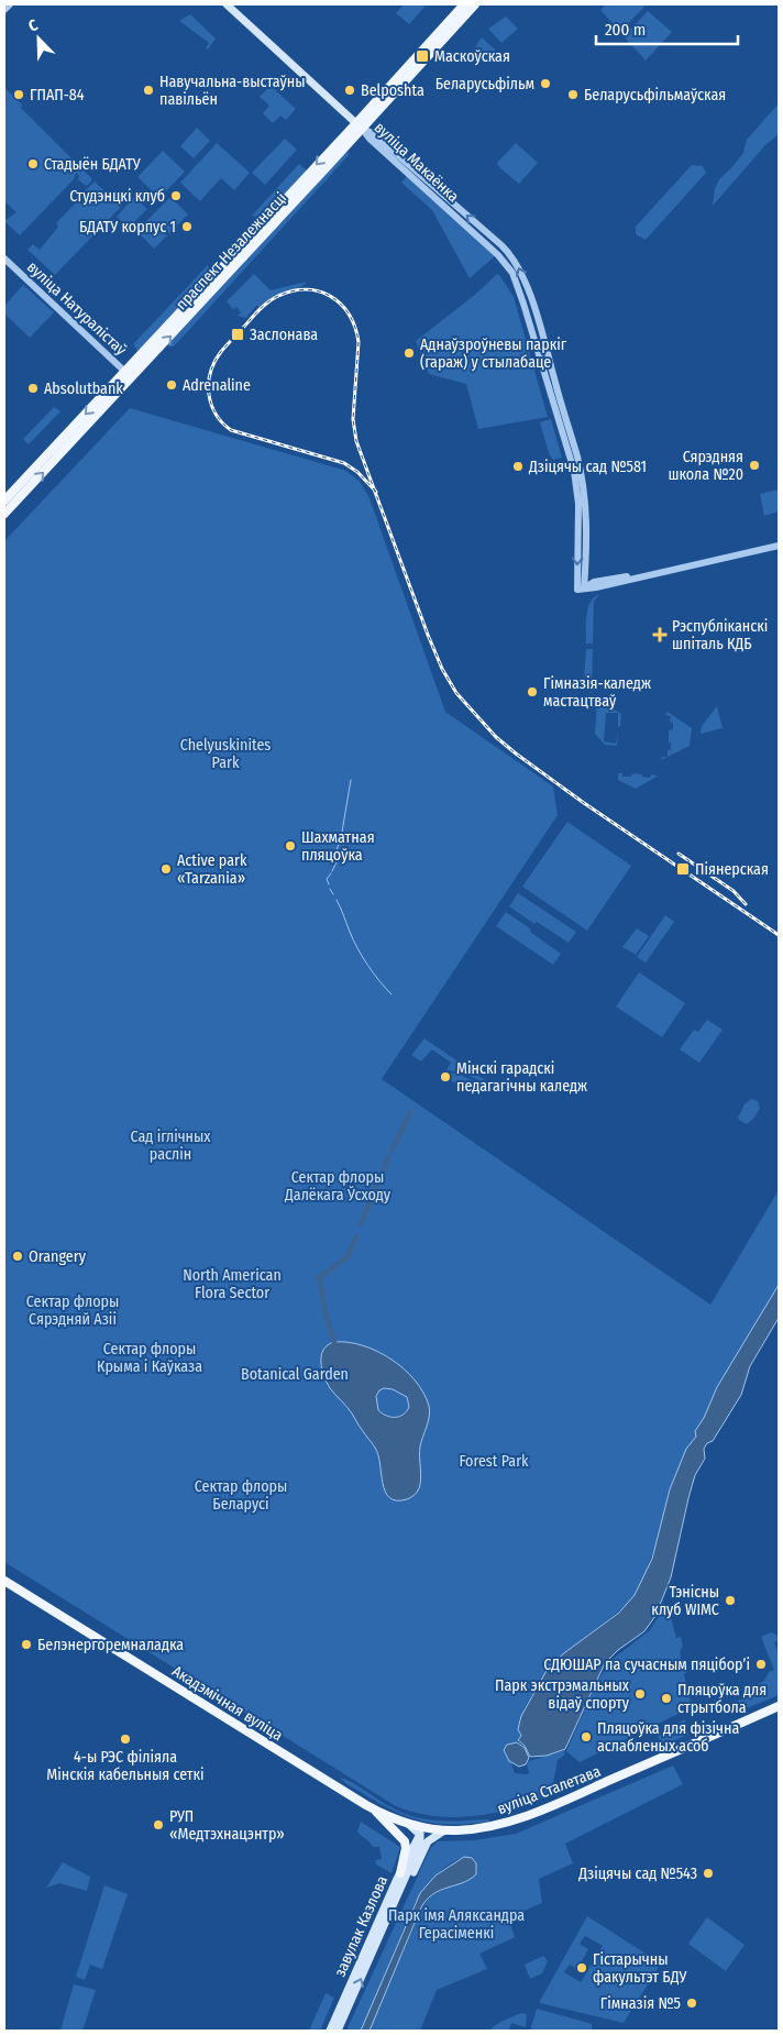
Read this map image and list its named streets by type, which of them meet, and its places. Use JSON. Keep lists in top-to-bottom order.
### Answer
{
  "streets": {
    "main road": [
      "праспект Незалежнасці",
      "Акадэмічная вуліца",
      "вуліца Сталетава",
      "завулак Казлова"
    ],
    "street": ["вуліца Макаёнка", "вуліца Натуралістаў"]
  },
  "crossings": [
    ["вуліца Макаёнка", "праспект Незалежнасці"],
    ["праспект Незалежнасці", "вуліца Натуралістаў"],
    ["Акадэмічная вуліца", "вуліца Сталетава"],
    ["Акадэмічная вуліца", "завулак Казлова"],
    ["вуліца Сталетава", "завулак Казлова"]
  ],
  "parks": [
    "Chelyuskinites Park",
    "Сад іглічных раслін",
    "Сектар флоры Далёкага Ўсходу",
    "North American Flora Sector",
    "Сектар флоры Сярэдняй Азіі",
    "Сектар флоры Крыма і Каўказа",
    "Botanical Garden",
    "Forest Park",
    "Сектар флоры Беларусі",
    "Парк імя Аляксандра Герасіменкі"
  ],
  "places": {
    "transit": ["Маскоўская", "Заслонава", "Піянерская"],
    "other": [
      "Беларусьфільм",
      "Навучальна-выстаўны павільён",
      "Belposhta",
      "ГПАП-84",
      "Беларусьфільмаўская",
      "Стадыён БДАТУ",
      "Студэнцкі клуб",
      "БДАТУ корпус 1",
      "Аднаўзроўневы паркіг (гараж) у стылабаце",
      "Adrenaline",
      "Absolutbank",
      "Сярэдняя школа №20",
      "Дзіцячы сад №581",
      "Гімназія-каледж мастацтваў",
      "Шахматная пляцоўка",
      "Active park «Tarzania»",
      "Мінскі гарадскі педагагічны каледж",
      "Orangery",
      "Тэнісны клуб WIMC",
      "Белэнергоремналадка",
      "СДЮШАР па сучасным пяціборʼі",
      "Парк экстрэмальных відаў спорту",
      "Пляцоўка для стрытбола",
      "Пляцоўка для фізічна аслабленых асоб",
      "4-ы РЭС філіяла Мінскія кабельныя сеткі",
      "РУП «Медтэхнацэнтр»",
      "Дзіцячы сад №543",
      "Гістарычны факультэт БДУ",
      "Гімназія №5"
    ],
    "health": ["Рэспубліканскі шпіталь КДБ"]
  },
  "scale_bar": "200 m",
  "north": "top left"
}
